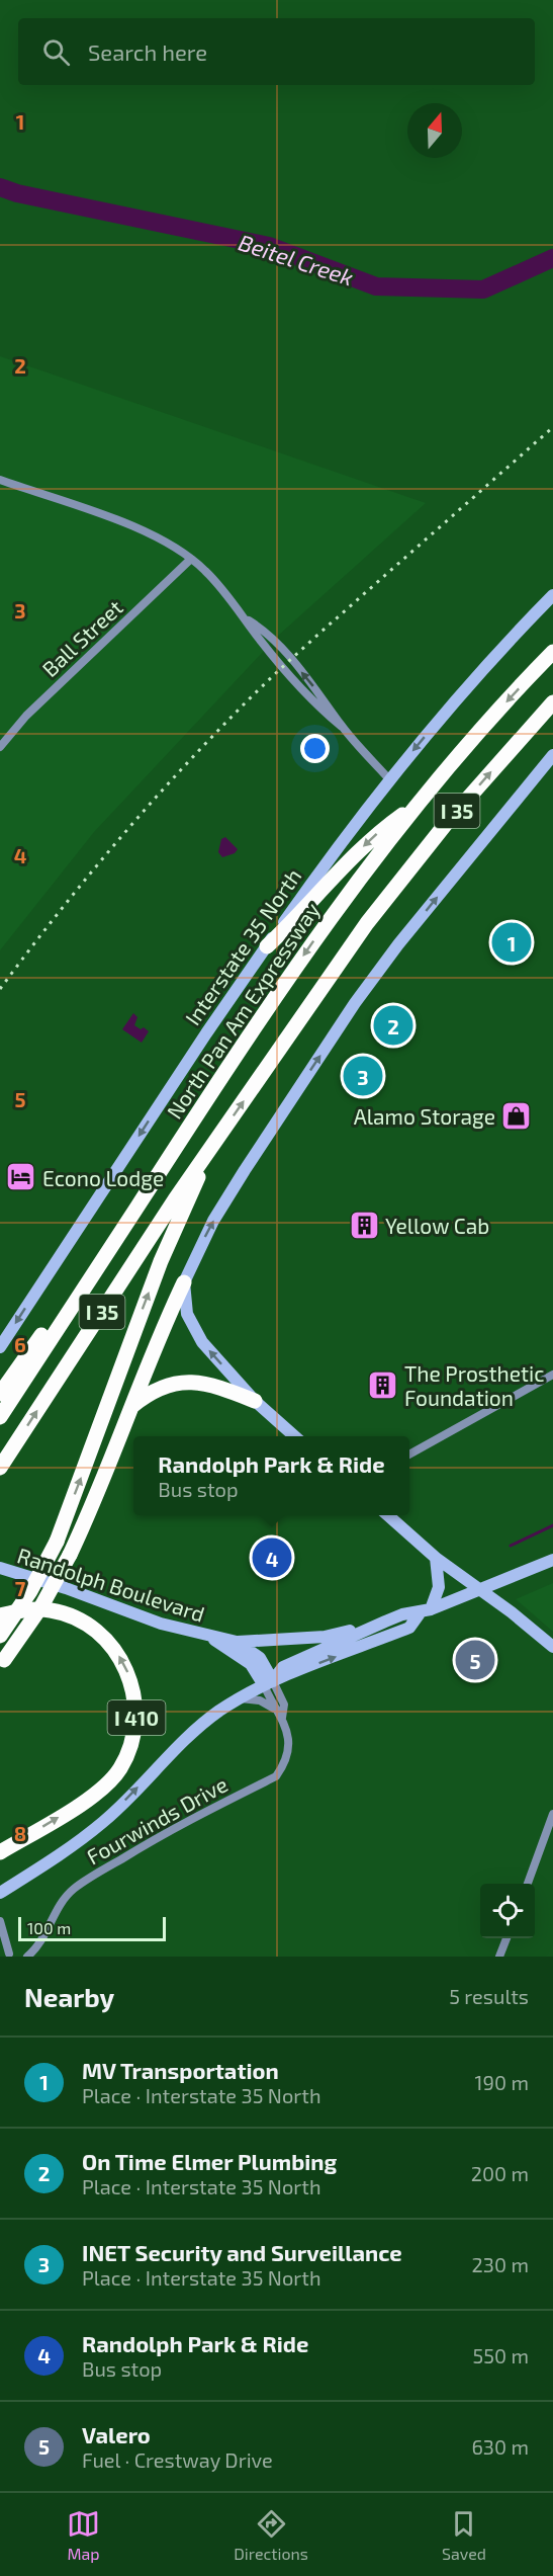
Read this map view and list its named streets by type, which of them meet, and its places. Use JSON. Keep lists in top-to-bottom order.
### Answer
{
  "streets": {
    "highway": ["I 35", "North Pan Am Expressway", "I 410"],
    "main road": ["Interstate 35 North", "Randolph Boulevard"],
    "street": ["Ball Street", "Fourwinds Drive"]
  },
  "crossings": [
    ["Randolph Boulevard", "Fourwinds Drive"]
  ],
  "water": ["Beitel Creek"],
  "places": {
    "shop": ["Alamo Storage"],
    "hotel": ["Econo Lodge"],
    "building": ["Yellow Cab", "The Prosthetic Foundation"]
  },
  "scale_bar": "100 m",
  "north": "top",
  "page": {
    "search": "Search here",
    "pins": [
      "1",
      "2",
      "3",
      "4",
      "5"
    ],
    "popup": ["Randolph Park & Ride", "Bus stop"],
    "scale": "100 m",
    "heading": ["Nearby", "5 results"],
    "list": [
      {
        "mark": "1",
        "name": "MV Transportation",
        "note": "Place · Interstate 35 North",
        "value": "190 m"
      },
      {
        "mark": "2",
        "name": "On Time Elmer Plumbing",
        "note": "Place · Interstate 35 North",
        "value": "200 m"
      },
      {
        "mark": "3",
        "name": "INET Security and Surveillance",
        "note": "Place · Interstate 35 North",
        "value": "230 m"
      },
      {
        "mark": "4",
        "name": "Randolph Park & Ride",
        "note": "Bus stop",
        "value": "550 m"
      },
      {
        "mark": "5",
        "name": "Valero",
        "note": "Fuel · Crestway Drive",
        "value": "630 m"
      }
    ],
    "nav": ["Map", "Directions", "Saved"]
  },
  "grid": {
    "rows": [
      "1",
      "2",
      "3",
      "4",
      "5",
      "6",
      "7",
      "8"
    ]
  }
}
